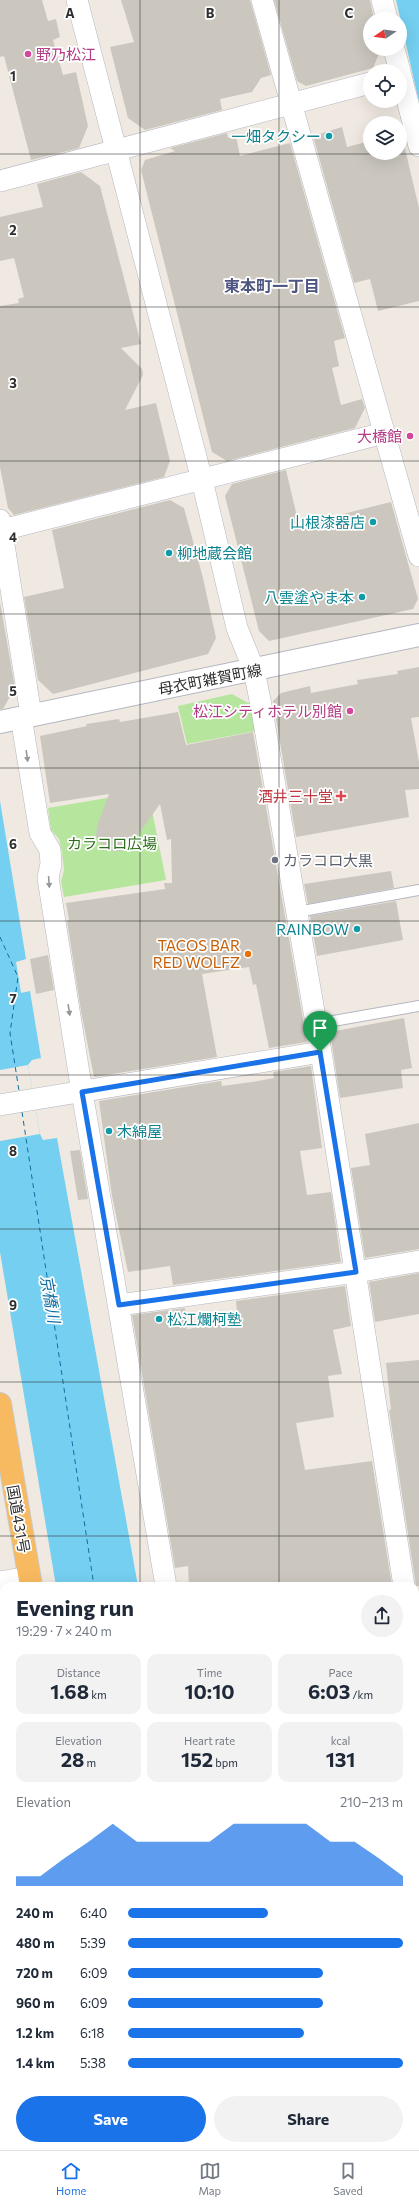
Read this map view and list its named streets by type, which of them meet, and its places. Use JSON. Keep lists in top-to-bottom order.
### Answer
{
  "streets": {
    "highway": ["国道431号"],
    "main road": ["母衣町雑賀町線"]
  },
  "districts": ["東本町一丁目"],
  "water": ["京橋川"],
  "parks": ["カラコロ広場"],
  "places": {
    "other": [
      "野乃松江",
      "一畑タクシー",
      "大橋館",
      "山根漆器店",
      "柳地蔵会館",
      "八雲塗やま本",
      "松江シティホテル別館",
      "カラコロ大黒",
      "RAINBOW",
      "TACOS BAR RED WOLFZ",
      "木綿屋",
      "松江爛柯塾"
    ],
    "health": ["酒井三十堂"]
  },
  "north": "left",
  "page": {
    "heading": ["Evening run", "19:29 · 7 × 240 m"],
    "stats": [
      ["Distance", "1.68 km"],
      ["Time", "10:10"],
      ["Pace", "6:03 /km"],
      ["Elevation", "28 m"],
      ["Heart rate", "152 bpm"],
      ["kcal", "131"]
    ],
    "chart": ["Elevation", "210–213 m"],
    "list": [
      {
        "name": "240 m",
        "note": "6:40"
      },
      {
        "name": "480 m",
        "note": "5:39"
      },
      {
        "name": "720 m",
        "note": "6:09"
      },
      {
        "name": "960 m",
        "note": "6:09"
      },
      {
        "name": "1.2 km",
        "note": "6:18"
      },
      {
        "name": "1.4 km",
        "note": "5:38"
      }
    ],
    "buttons": ["Save", "Share"],
    "tabs": ["Home", "Map", "Saved"]
  },
  "grid": {
    "columns": ["A", "B", "C"],
    "rows": [
      "1",
      "2",
      "3",
      "4",
      "5",
      "6",
      "7",
      "8",
      "9"
    ]
  }
}
